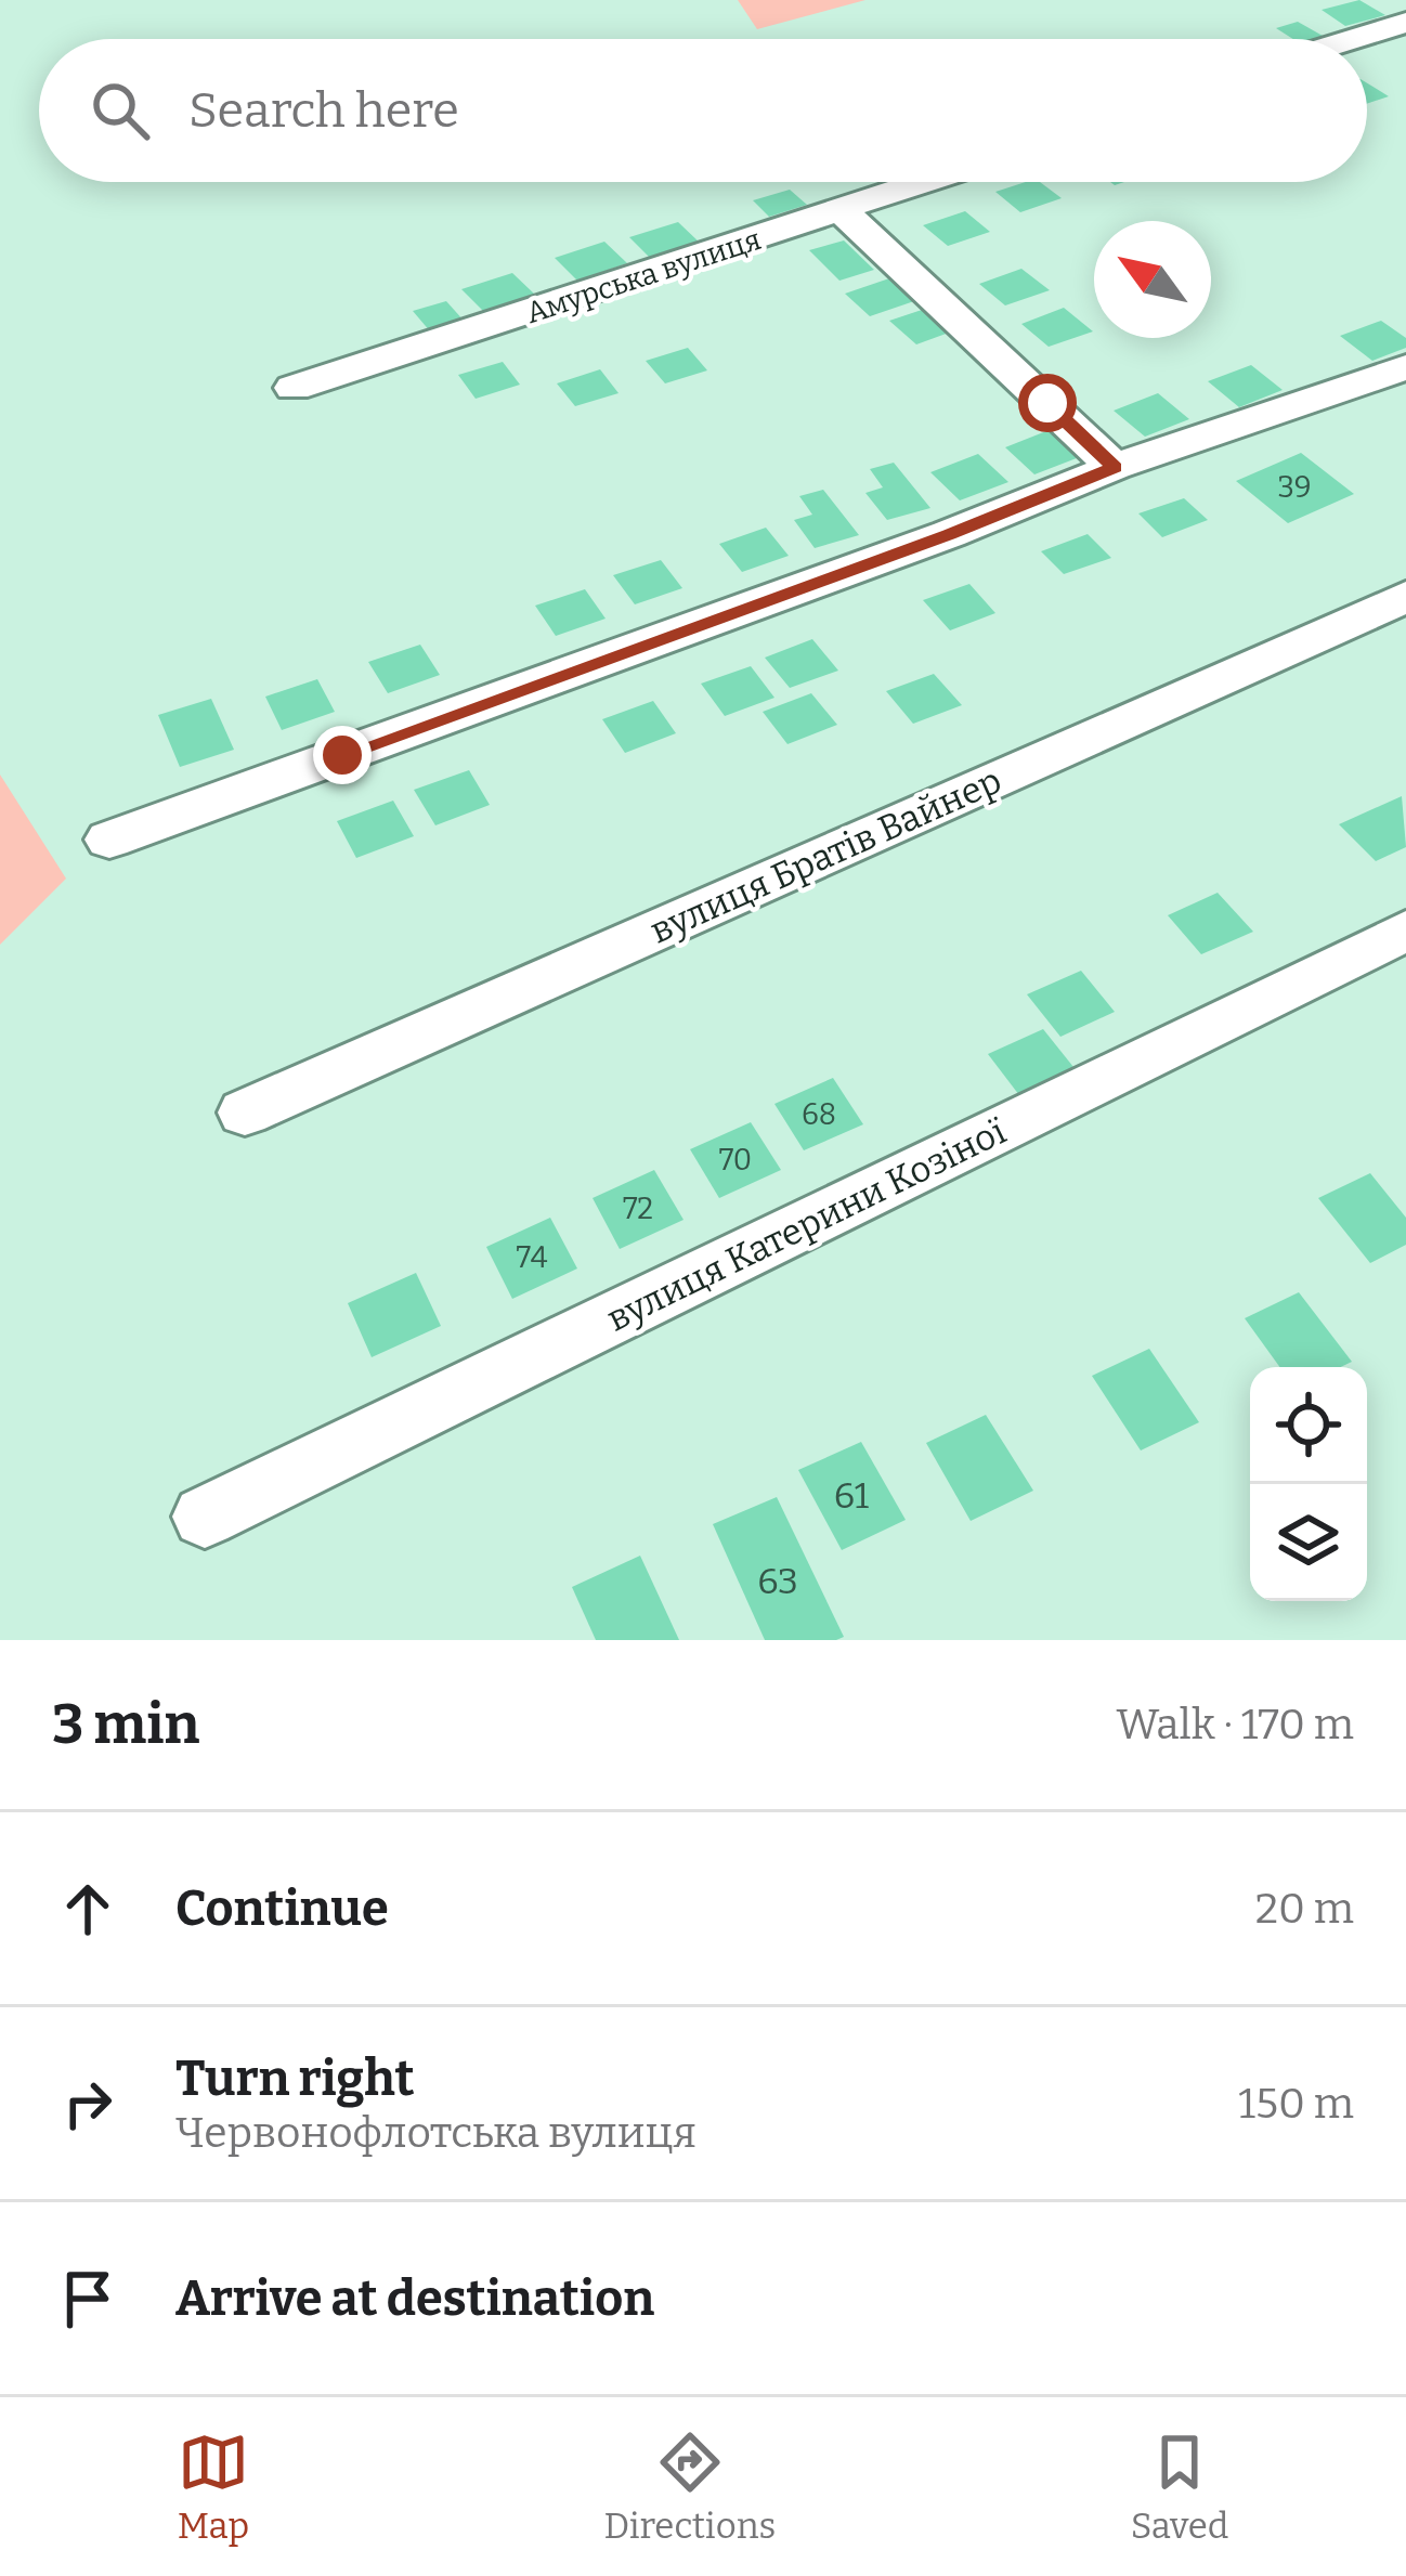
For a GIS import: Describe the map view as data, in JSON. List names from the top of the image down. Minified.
{"streets":{"street":["Амурська вулиця","вулиця Братів Вайнер","вулиця Катерини Козіної"]},"house_numbers":["39","68","70","72","74","61","63"],"north":"top left","page":{"search":"Search here","heading":["3 min","Walk · 170 m"],"list":[["Continue","20 m"],["Turn right","Червонофлотська вулиця","150 m"],"Arrive at destination"],"nav":["Map","Directions","Saved"]}}
